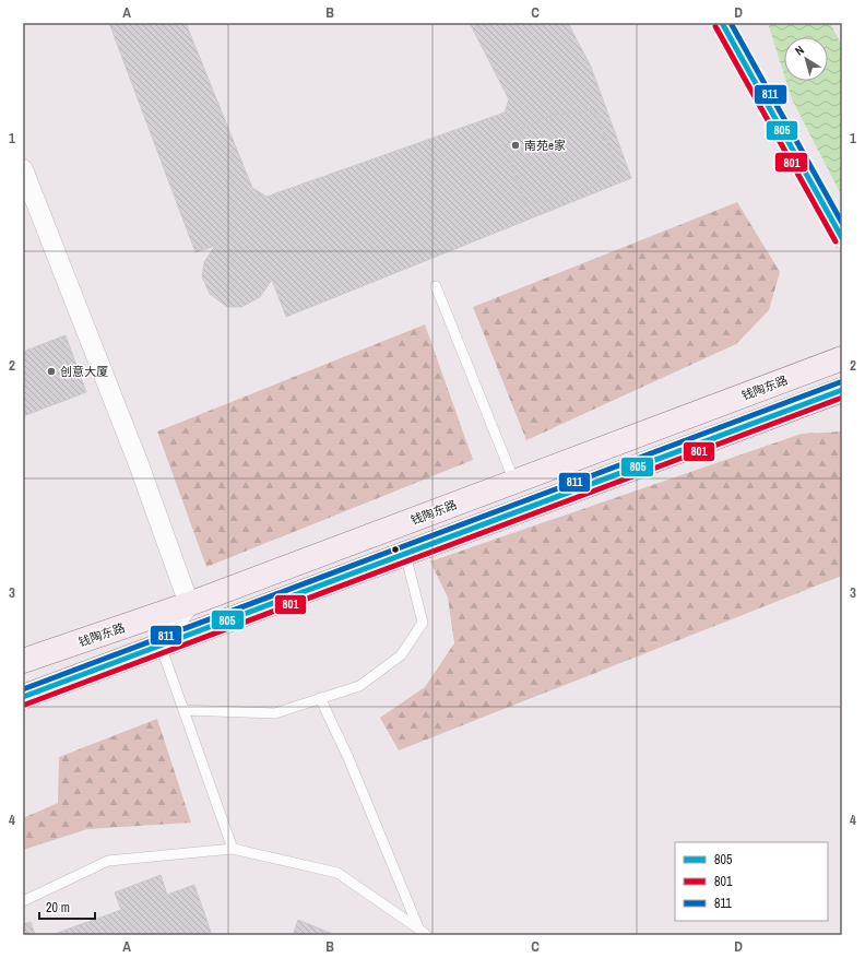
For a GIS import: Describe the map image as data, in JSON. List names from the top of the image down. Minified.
{"streets":{"street":["钱陶东路"]},"places":["南苑e家","创意大厦"],"lines":["transit line 805","transit line 811","transit line 801"],"legend":["805","801","811"],"scale_bar":"20 m","north":"top left","grid":{"columns":["A","B","C","D"],"rows":["1","2","3","4"]}}
